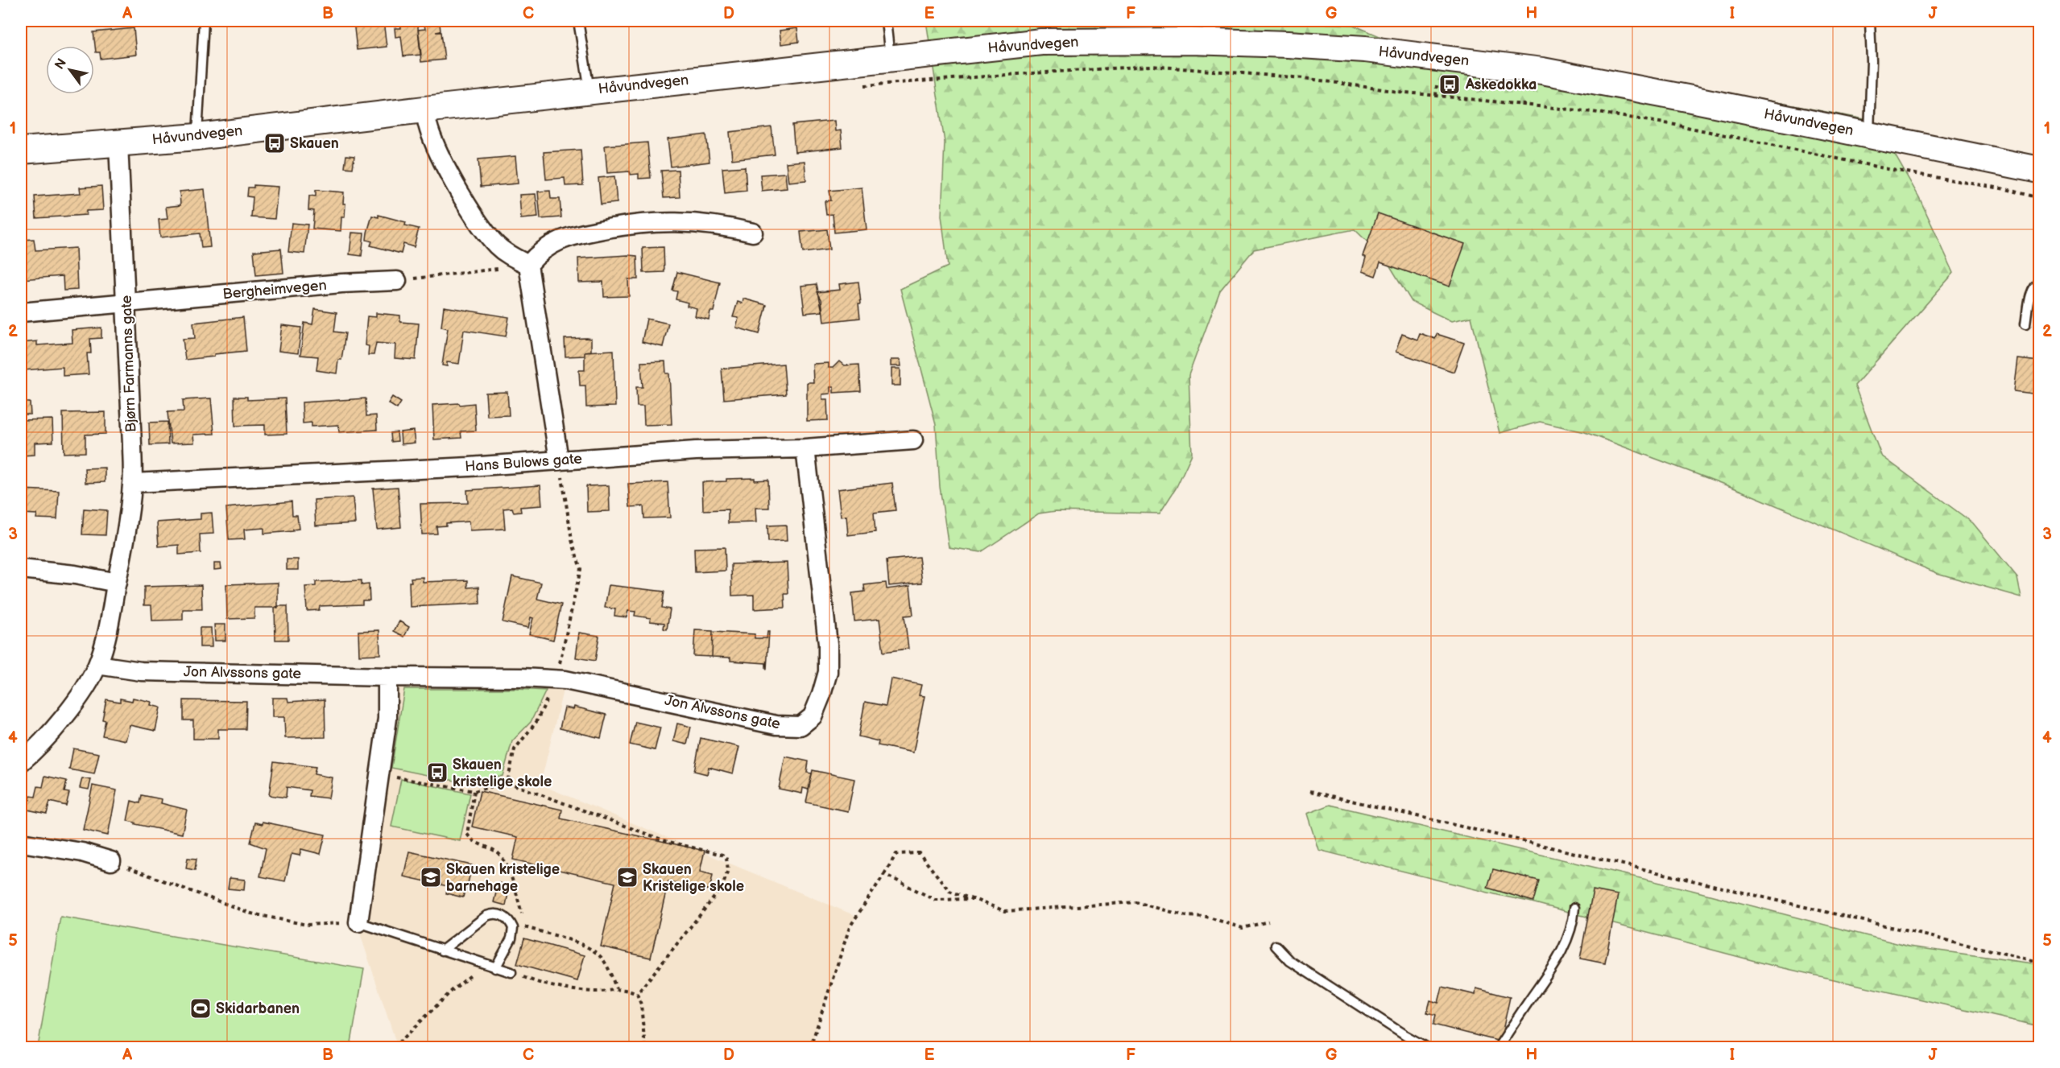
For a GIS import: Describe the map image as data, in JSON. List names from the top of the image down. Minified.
{"streets":{"main road":["Håvundvegen"],"street":["Bergheimvegen","Bjørn Farmanns gate","Hans Bulows gate","Jon Alvssons gate"]},"crossings":[["Håvundvegen","Bjørn Farmanns gate"],["Bergheimvegen","Bjørn Farmanns gate"],["Bjørn Farmanns gate","Hans Bulows gate"],["Bjørn Farmanns gate","Jon Alvssons gate"],["Hans Bulows gate","Jon Alvssons gate"]],"places":{"bus stop":["Askedokka","Skauen","Skauen kristelige skole"],"school or university":["Skauen kristelige barnehage","Skauen Kristelige skole"],"sports":["Skidarbanen"]},"north":"top left","grid":{"columns":["A","B","C","D","E","F","G","H","I","J"],"rows":["1","2","3","4","5"]}}
